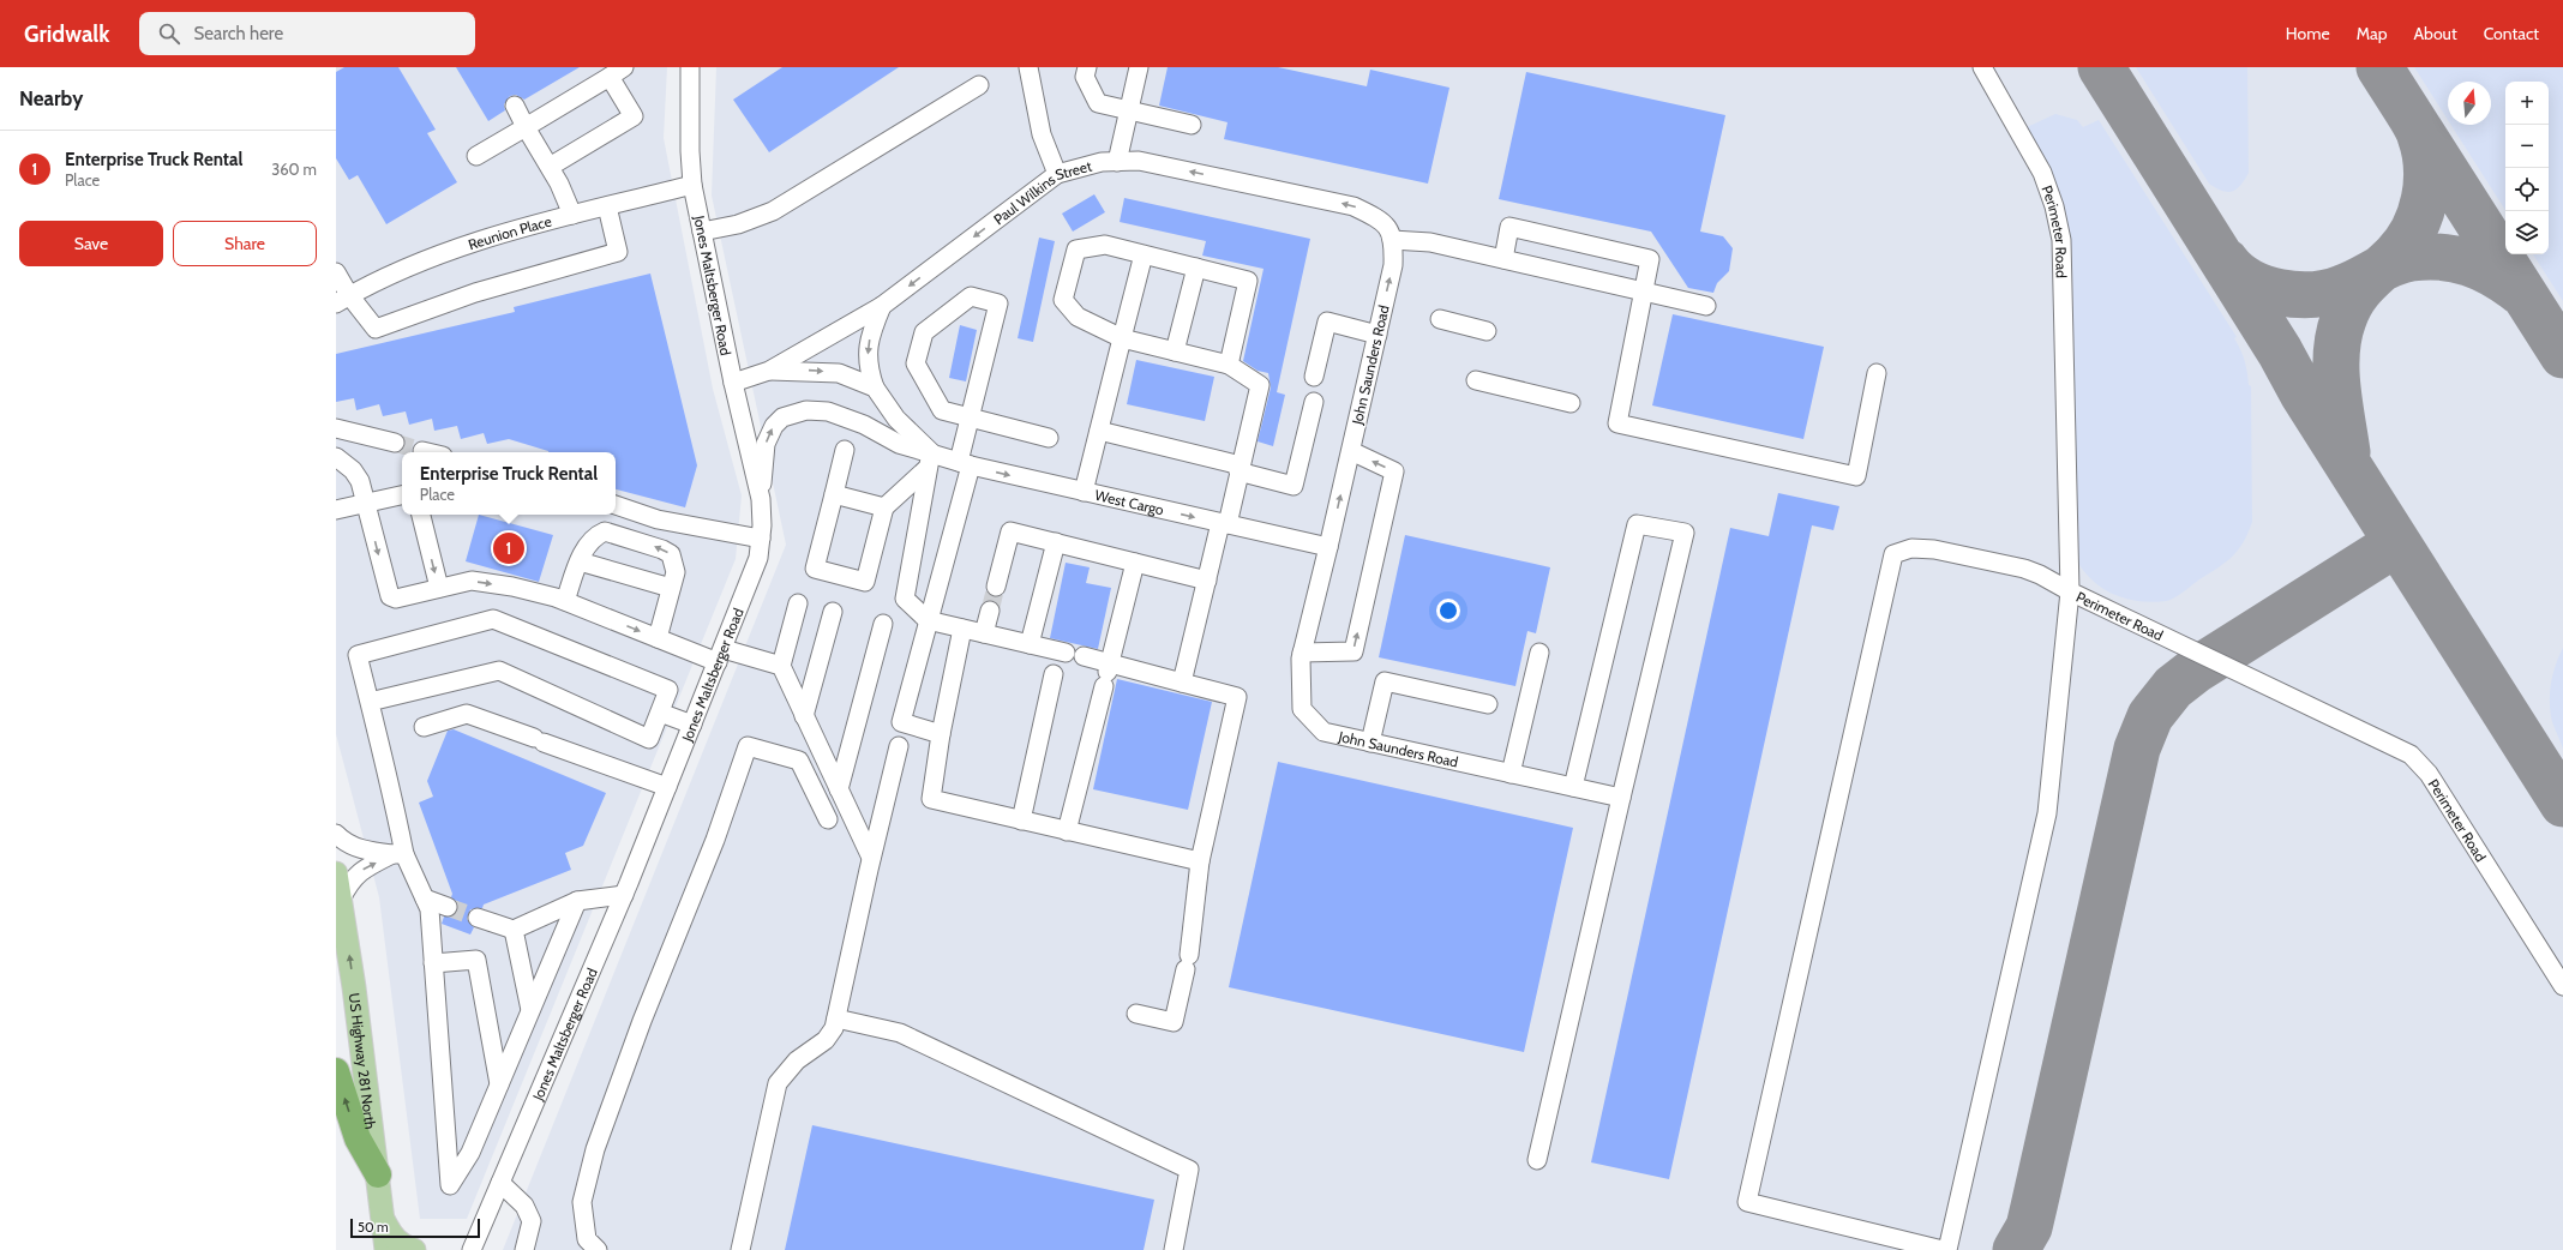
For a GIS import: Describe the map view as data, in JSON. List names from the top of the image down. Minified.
{"streets":{"main road":["US Highway 281 North"],"street":["Paul Wilkins Street","Reunion Place","Perimeter Road","Jones Maltsberger Road","John Saunders Road","West Cargo"]},"crossings":[["Paul Wilkins Street","Jones Maltsberger Road"],["Paul Wilkins Street","John Saunders Road"],["Paul Wilkins Street","West Cargo"],["Reunion Place","Jones Maltsberger Road"],["Jones Maltsberger Road","West Cargo"],["John Saunders Road","West Cargo"]],"one_way":["US Highway 281 North"],"scale_bar":"50 m","north":"top","page":{"header":"Gridwalk","search":"Search here","nav":["Home","Map","About","Contact"],"heading":"Nearby","map_buttons":["+","−"],"list":[{"mark":"1","name":"Enterprise Truck Rental","note":"Place","value":"360 m"}],"buttons":["Save","Share"],"popup":["Enterprise Truck Rental","Place"],"pins":"1","scale":"50 m"}}
